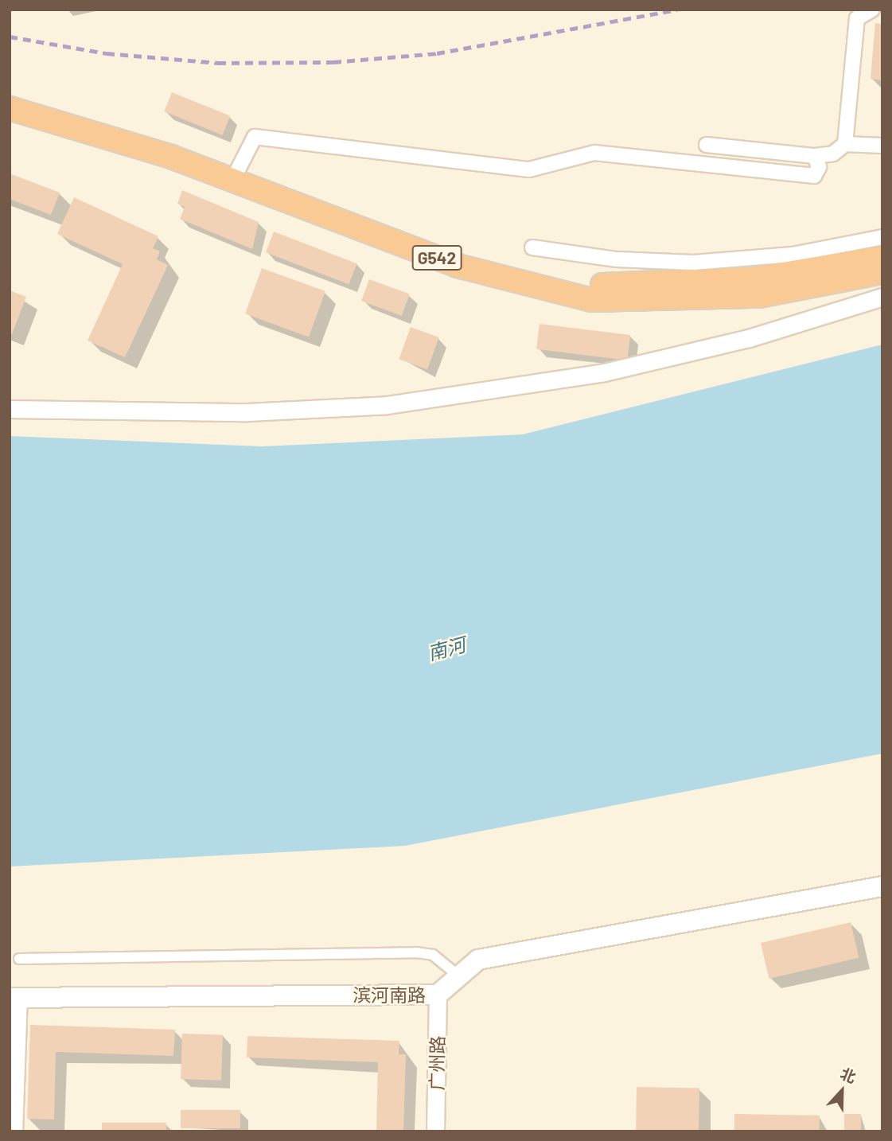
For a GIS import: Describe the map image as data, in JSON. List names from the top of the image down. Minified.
{"streets":{"highway":["G542"],"main road":["滨河南路"],"street":["广州路"]},"crossings":[["滨河南路","广州路"]],"water":["南河"],"north":"top"}
